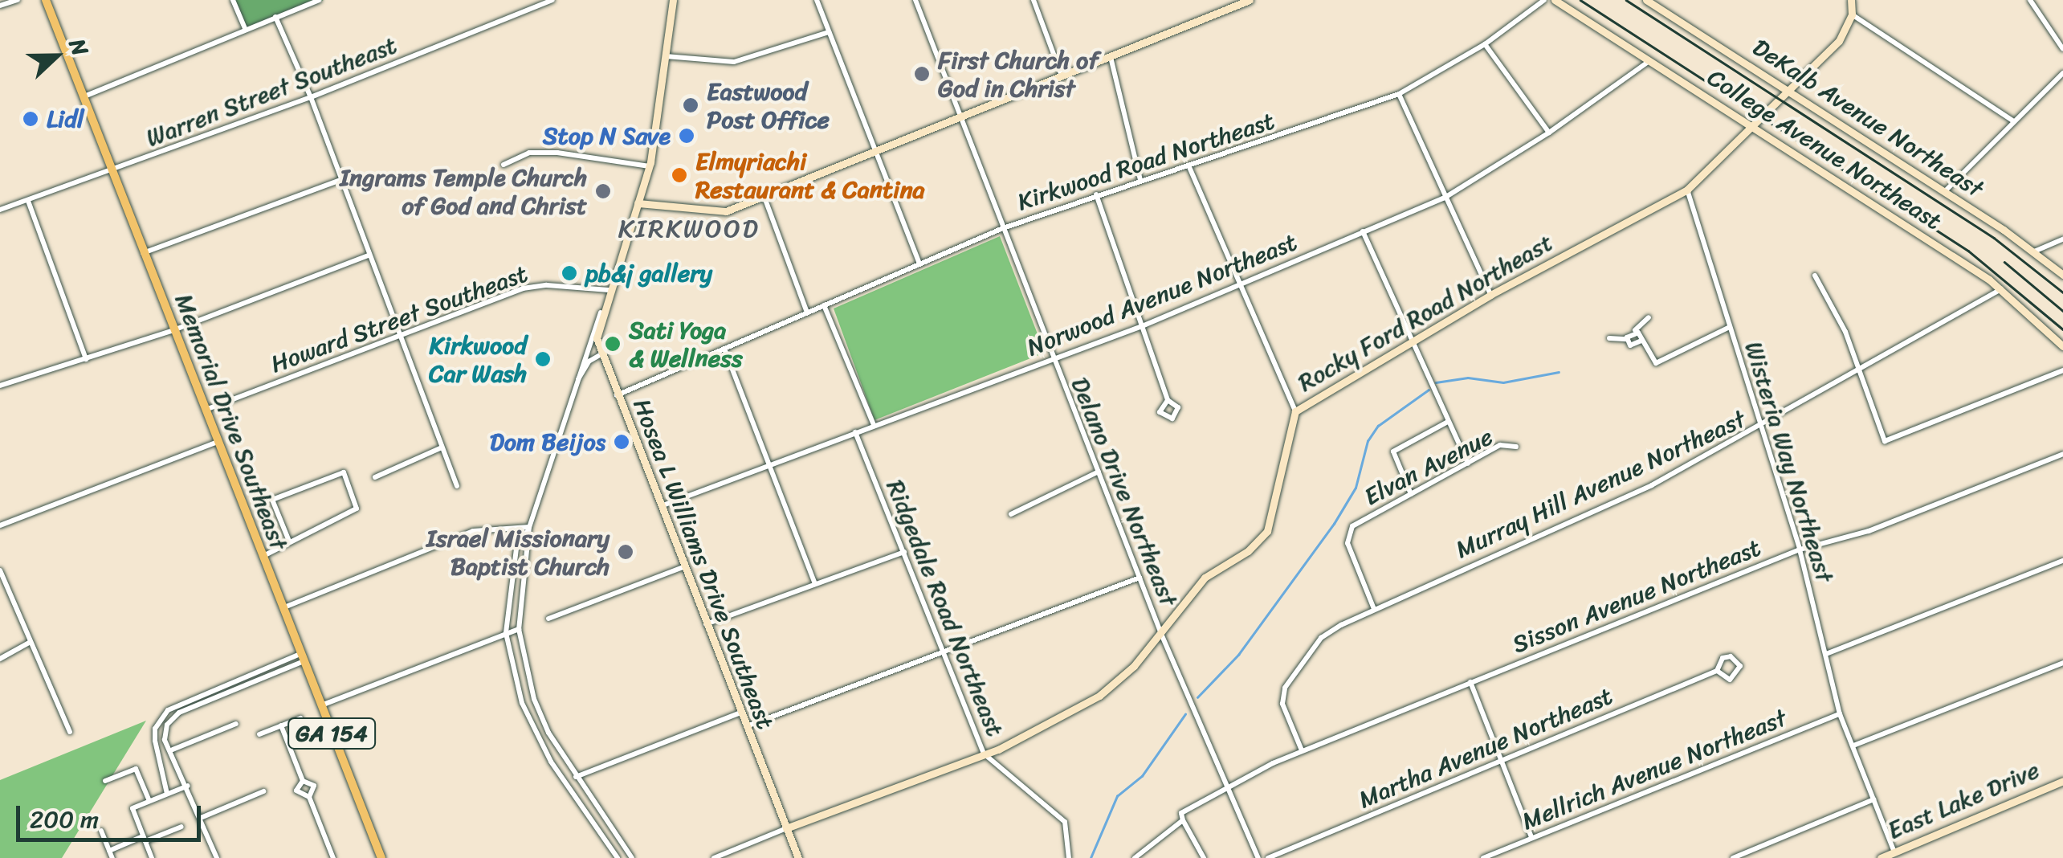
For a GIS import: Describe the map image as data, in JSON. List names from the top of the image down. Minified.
{"streets":{"main road":["Memorial Drive Southeast","GA 154"],"street":["Warren Street Southeast","DeKalb Avenue Northeast","College Avenue Northeast","Kirkwood Road Northeast","Norwood Avenue Northeast","Rocky Ford Road Northeast","Howard Street Southeast","Wisteria Way Northeast","Elvan Avenue","Murray Hill Avenue Northeast","Delano Drive Northeast","Hosea L Williams Drive Southeast","Sisson Avenue Northeast","Ridgedale Road Northeast","Martha Avenue Northeast","Mellrich Avenue Northeast","East Lake Drive"]},"crossings":[["Warren Street Southeast","Memorial Drive Southeast"],["DeKalb Avenue Northeast","Rocky Ford Road Northeast"],["College Avenue Northeast","Norwood Avenue Northeast"],["College Avenue Northeast","Rocky Ford Road Northeast"],["College Avenue Northeast","Murray Hill Avenue Northeast"],["Kirkwood Road Northeast","Delano Drive Northeast"],["Kirkwood Road Northeast","Hosea L Williams Drive Southeast"],["Norwood Avenue Northeast","Delano Drive Northeast"],["Norwood Avenue Northeast","Hosea L Williams Drive Southeast"],["Norwood Avenue Northeast","Ridgedale Road Northeast"],["Rocky Ford Road Northeast","Wisteria Way Northeast"],["Rocky Ford Road Northeast","Delano Drive Northeast"],["Rocky Ford Road Northeast","Hosea L Williams Drive Southeast"],["Rocky Ford Road Northeast","Ridgedale Road Northeast"],["Howard Street Southeast","Memorial Drive Southeast"],["Howard Street Southeast","Hosea L Williams Drive Southeast"],["Wisteria Way Northeast","Murray Hill Avenue Northeast"],["Wisteria Way Northeast","Sisson Avenue Northeast"],["Wisteria Way Northeast","Mellrich Avenue Northeast"],["Wisteria Way Northeast","East Lake Drive"],["Elvan Avenue","Murray Hill Avenue Northeast"],["Murray Hill Avenue Northeast","Sisson Avenue Northeast"],["Delano Drive Northeast","Sisson Avenue Northeast"]],"districts":["KIRKWOOD"],"places":["First Church of God in Christ","Eastwood Post Office","Lidl","Stop N Save","Elmyriachi Restaurant & Cantina","Ingrams Temple Church of God and Christ","pb&j gallery","Sati Yoga & Wellness","Kirkwood Car Wash","Dom Beijos","Israel Missionary Baptist Church"],"scale_bar":"200 m","north":"right"}
